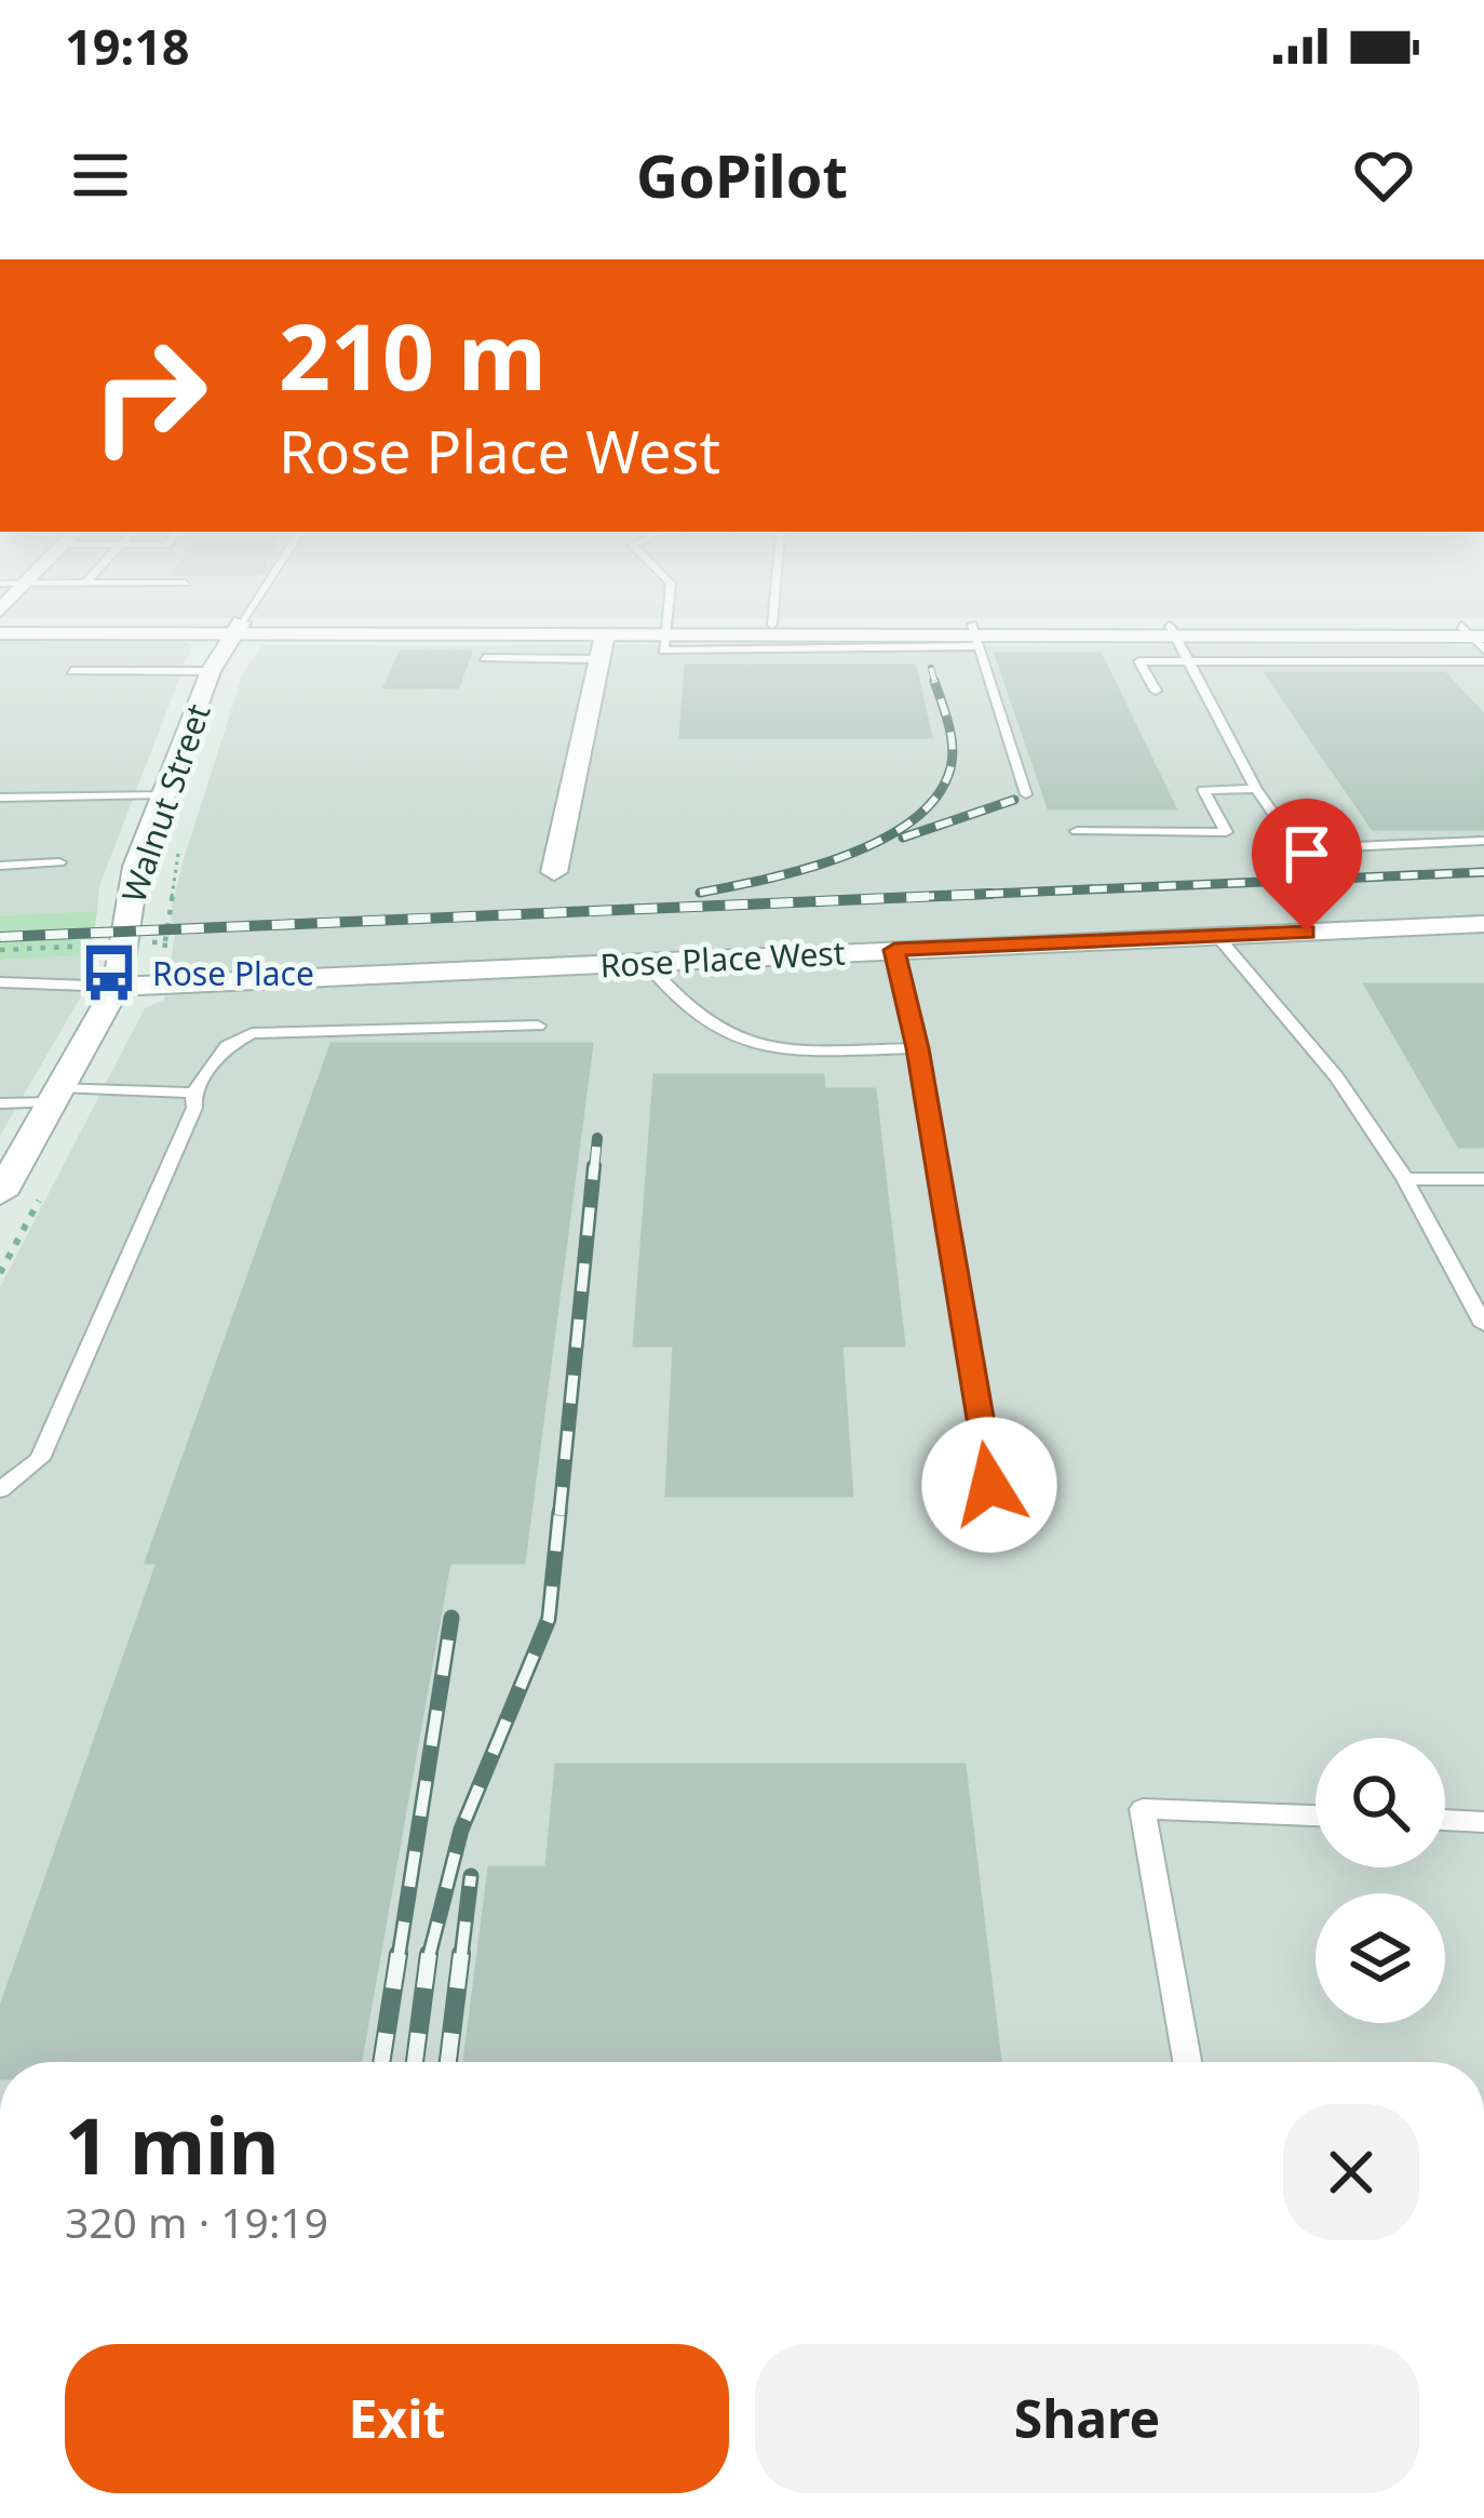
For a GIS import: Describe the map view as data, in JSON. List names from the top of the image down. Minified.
{"streets":{"street":["Walnut Street","Rose Place West"]},"crossings":[["Walnut Street","Rose Place West"]],"places":{"bus stop":["Rose Place"]},"page":{"status":"19:18","header":"GoPilot","turn":["210 m","Rose Place West"],"heading":["1 min","320 m · 19:19"],"buttons":["Exit","Share"]}}
